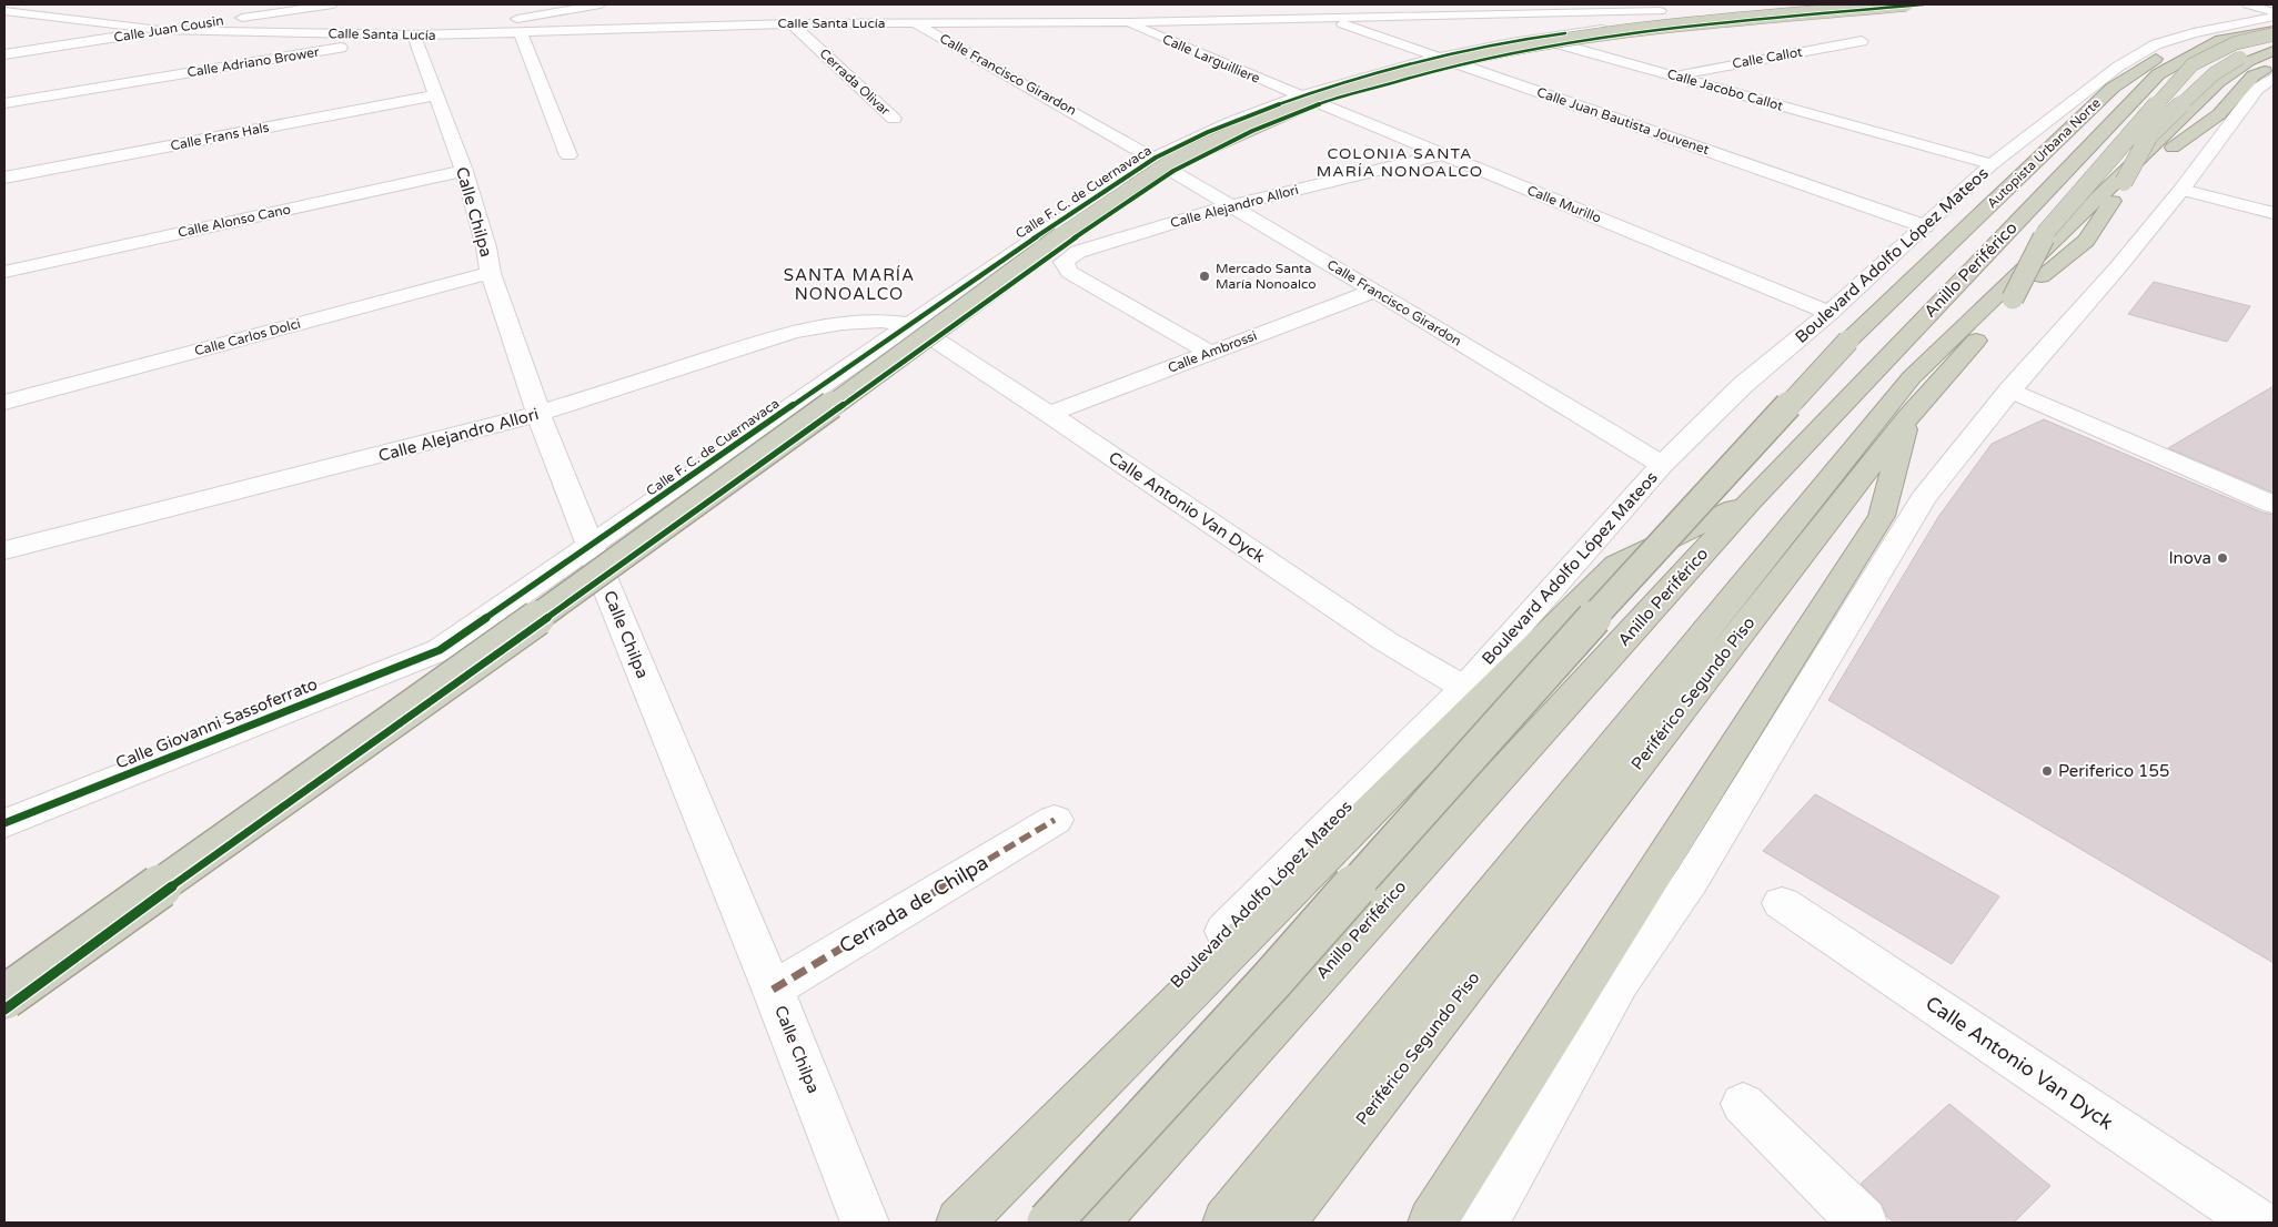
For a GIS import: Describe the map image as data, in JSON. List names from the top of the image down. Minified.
{"streets":{"highway":["Autopista Urbana Norte","Anillo Periférico","Periférico Segundo Piso"],"street":["Calle Santa Lucía","Calle Juan Cousin","Calle Callot","Calle Larguilliere","Calle Adriano Brower","Calle Francisco Girardon","Cerrada Olivar","Calle Jacobo Callot","Calle Juan Bautista Jouvenet","Calle Frans Hals","Calle F. C. de Cuernavaca","Calle Murillo","Calle Alejandro Allori","Calle Chilpa","Calle Alonso Cano","Boulevard Adolfo López Mateos","Calle Carlos Dolci","Calle Ambrossi","Calle Antonio Van Dyck","Calle Giovanni Sassoferrato","Cerrada de Chilpa"]},"crossings":[["Calle Santa Lucía","Calle Juan Cousin"],["Calle Santa Lucía","Calle Larguilliere"],["Calle Santa Lucía","Calle Adriano Brower"],["Calle Santa Lucía","Calle Francisco Girardon"],["Calle Santa Lucía","Cerrada Olivar"],["Calle Santa Lucía","Calle Jacobo Callot"],["Calle Santa Lucía","Calle Juan Bautista Jouvenet"],["Calle Santa Lucía","Calle Chilpa"],["Calle Callot","Calle Jacobo Callot"],["Calle Larguilliere","Calle F. C. de Cuernavaca"],["Calle Larguilliere","Calle Murillo"],["Calle Adriano Brower","Calle Chilpa"],["Calle Francisco Girardon","Calle F. C. de Cuernavaca"],["Calle Francisco Girardon","Calle Alejandro Allori"],["Calle Francisco Girardon","Boulevard Adolfo López Mateos"],["Calle Francisco Girardon","Calle Ambrossi"],["Calle Jacobo Callot","Calle F. C. de Cuernavaca"],["Calle Jacobo Callot","Boulevard Adolfo López Mateos"],["Calle Juan Bautista Jouvenet","Calle F. C. de Cuernavaca"],["Calle Juan Bautista Jouvenet","Boulevard Adolfo López Mateos"],["Calle Frans Hals","Calle Chilpa"],["Autopista Urbana Norte","Calle Murillo"],["Autopista Urbana Norte","Boulevard Adolfo López Mateos"],["Autopista Urbana Norte","Anillo Periférico"],["Calle F. C. de Cuernavaca","Calle Murillo"],["Calle F. C. de Cuernavaca","Calle Alejandro Allori"],["Calle F. C. de Cuernavaca","Calle Chilpa"],["Calle F. C. de Cuernavaca","Calle Antonio Van Dyck"],["Calle F. C. de Cuernavaca","Calle Giovanni Sassoferrato"],["Calle Murillo","Calle Alejandro Allori"],["Calle Murillo","Boulevard Adolfo López Mateos"],["Calle Alejandro Allori","Calle Chilpa"],["Calle Alejandro Allori","Calle Ambrossi"],["Calle Alejandro Allori","Calle Antonio Van Dyck"],["Calle Chilpa","Calle Alonso Cano"],["Calle Chilpa","Calle Carlos Dolci"],["Calle Chilpa","Cerrada de Chilpa"],["Boulevard Adolfo López Mateos","Anillo Periférico"],["Boulevard Adolfo López Mateos","Calle Antonio Van Dyck"],["Calle Ambrossi","Calle Antonio Van Dyck"]],"districts":["COLONIA SANTA MARÍA NONOALCO","SANTA MARÍA NONOALCO"],"places":["Mercado Santa María Nonoalco","Inova","Periferico 155"]}
